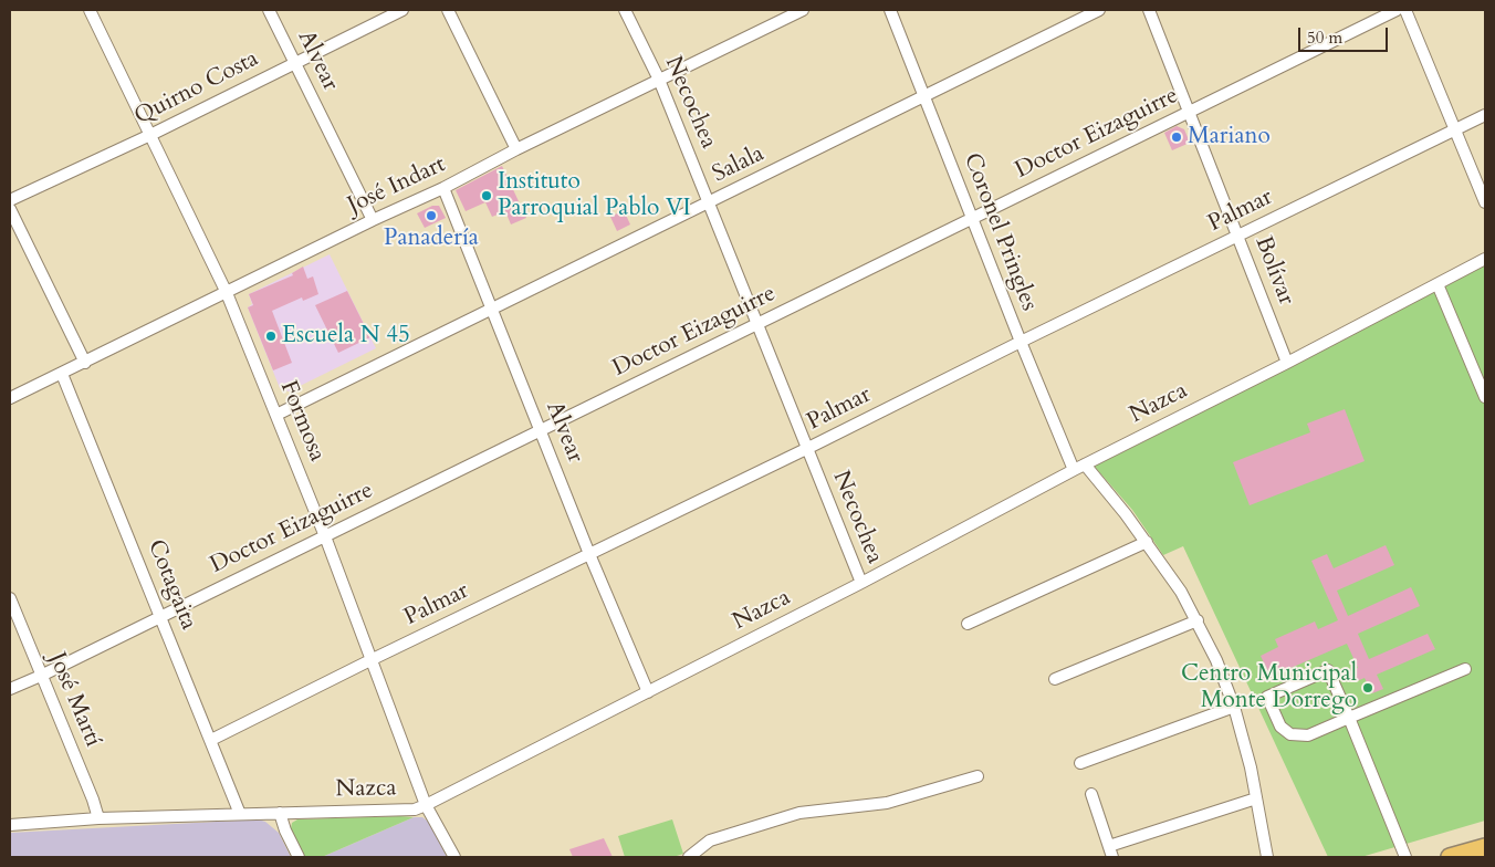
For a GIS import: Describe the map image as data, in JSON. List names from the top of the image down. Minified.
{"streets":{"street":["Alvear","Quirno Costa","Necochea","Doctor Eizaguirre","Salala","José Indart","Palmar","Coronel Pringles","Bolívar","Nazca","Formosa","Cotagaita","José Martí"]},"crossings":[["Alvear","Quirno Costa"],["Alvear","Doctor Eizaguirre"],["Alvear","Salala"],["Alvear","José Indart"],["Alvear","Palmar"],["Alvear","Nazca"],["Quirno Costa","Formosa"],["Necochea","Doctor Eizaguirre"],["Necochea","Salala"],["Necochea","José Indart"],["Necochea","Palmar"],["Necochea","Nazca"],["Doctor Eizaguirre","Coronel Pringles"],["Doctor Eizaguirre","Bolívar"],["Doctor Eizaguirre","Formosa"],["Doctor Eizaguirre","Cotagaita"],["Doctor Eizaguirre","José Martí"],["Salala","Coronel Pringles"],["Salala","Formosa"],["José Indart","Formosa"],["José Indart","Cotagaita"],["Palmar","Coronel Pringles"],["Palmar","Bolívar"],["Palmar","Formosa"],["Palmar","Cotagaita"],["Coronel Pringles","Nazca"],["Bolívar","Nazca"],["Nazca","Formosa"],["Nazca","Cotagaita"],["Nazca","José Martí"]],"places":["Mariano","Instituto Parroquial Pablo VI","Panadería","Escuela N 45","Centro Municipal Monte Dorrego"],"scale_bar":"50 m"}
